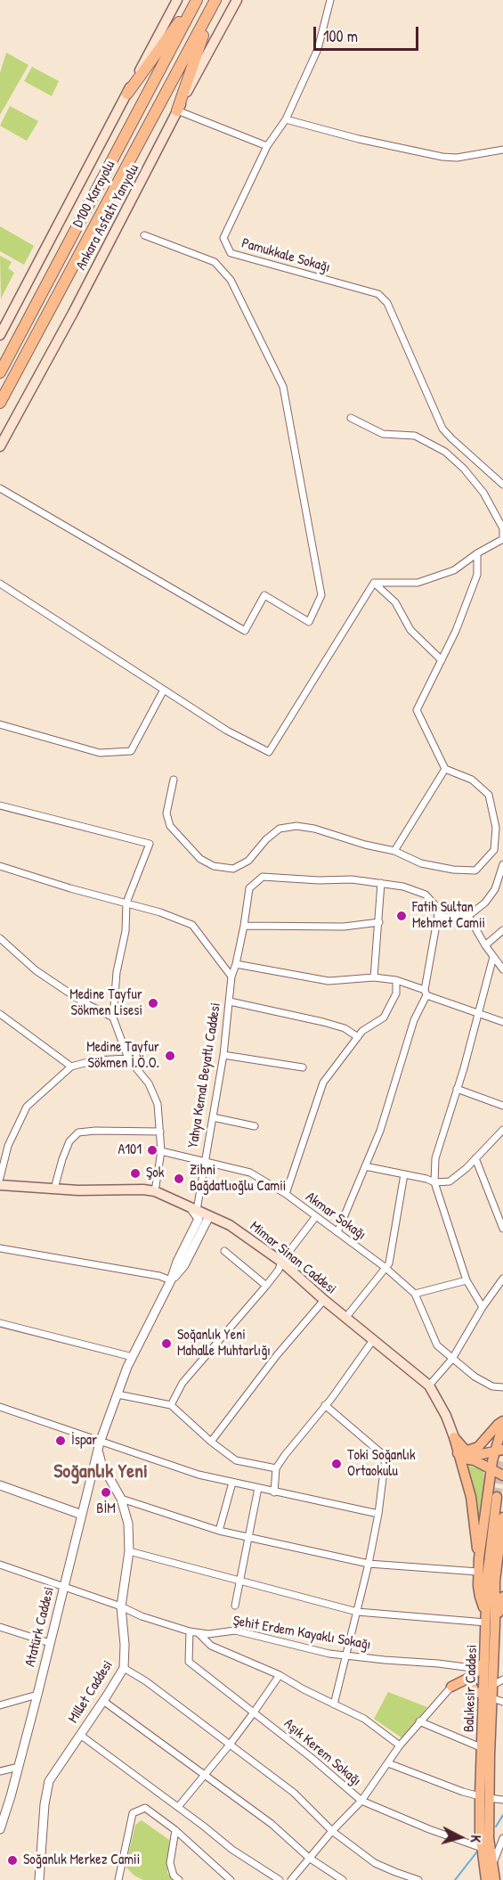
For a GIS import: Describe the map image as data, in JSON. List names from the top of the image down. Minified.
{"streets":{"highway":["D100 Karayolu"],"main road":["Ankara Asfaltı Yanyolu","Mimar Sinan Caddesi","Balıkesir Caddesi"],"street":["Pamukkale Sokağı","Yahya Kemal Beyatlı Caddesi","Akmar Sokağı","Atatürk Caddesi","Şehit Erdem Kayaklı Sokağı","Millet Caddesi","Aşık Kerem Sokağı"]},"crossings":[["Yahya Kemal Beyatlı Caddesi","Akmar Sokağı"],["Yahya Kemal Beyatlı Caddesi","Mimar Sinan Caddesi"],["Yahya Kemal Beyatlı Caddesi","Atatürk Caddesi"],["Yahya Kemal Beyatlı Caddesi","Millet Caddesi"],["Atatürk Caddesi","Şehit Erdem Kayaklı Sokağı"],["Şehit Erdem Kayaklı Sokağı","Balıkesir Caddesi"],["Şehit Erdem Kayaklı Sokağı","Millet Caddesi"],["Şehit Erdem Kayaklı Sokağı","Aşık Kerem Sokağı"],["Balıkesir Caddesi","Aşık Kerem Sokağı"]],"districts":["Soğanlık Yeni"],"places":["Fatih Sultan Mehmet Camii","Medine Tayfur Sökmen Lisesi","Medine Tayfur Sökmen İ.Ö.O.","A101","Şok","Zihni Bağdatlıoğlu Camii","Soğanlık Yeni Mahalle Muhtarlığı","İspar","Toki Soğanlık Ortaokulu","BİM","Soğanlık Merkez Camii"],"scale_bar":"100 m","north":"right"}
